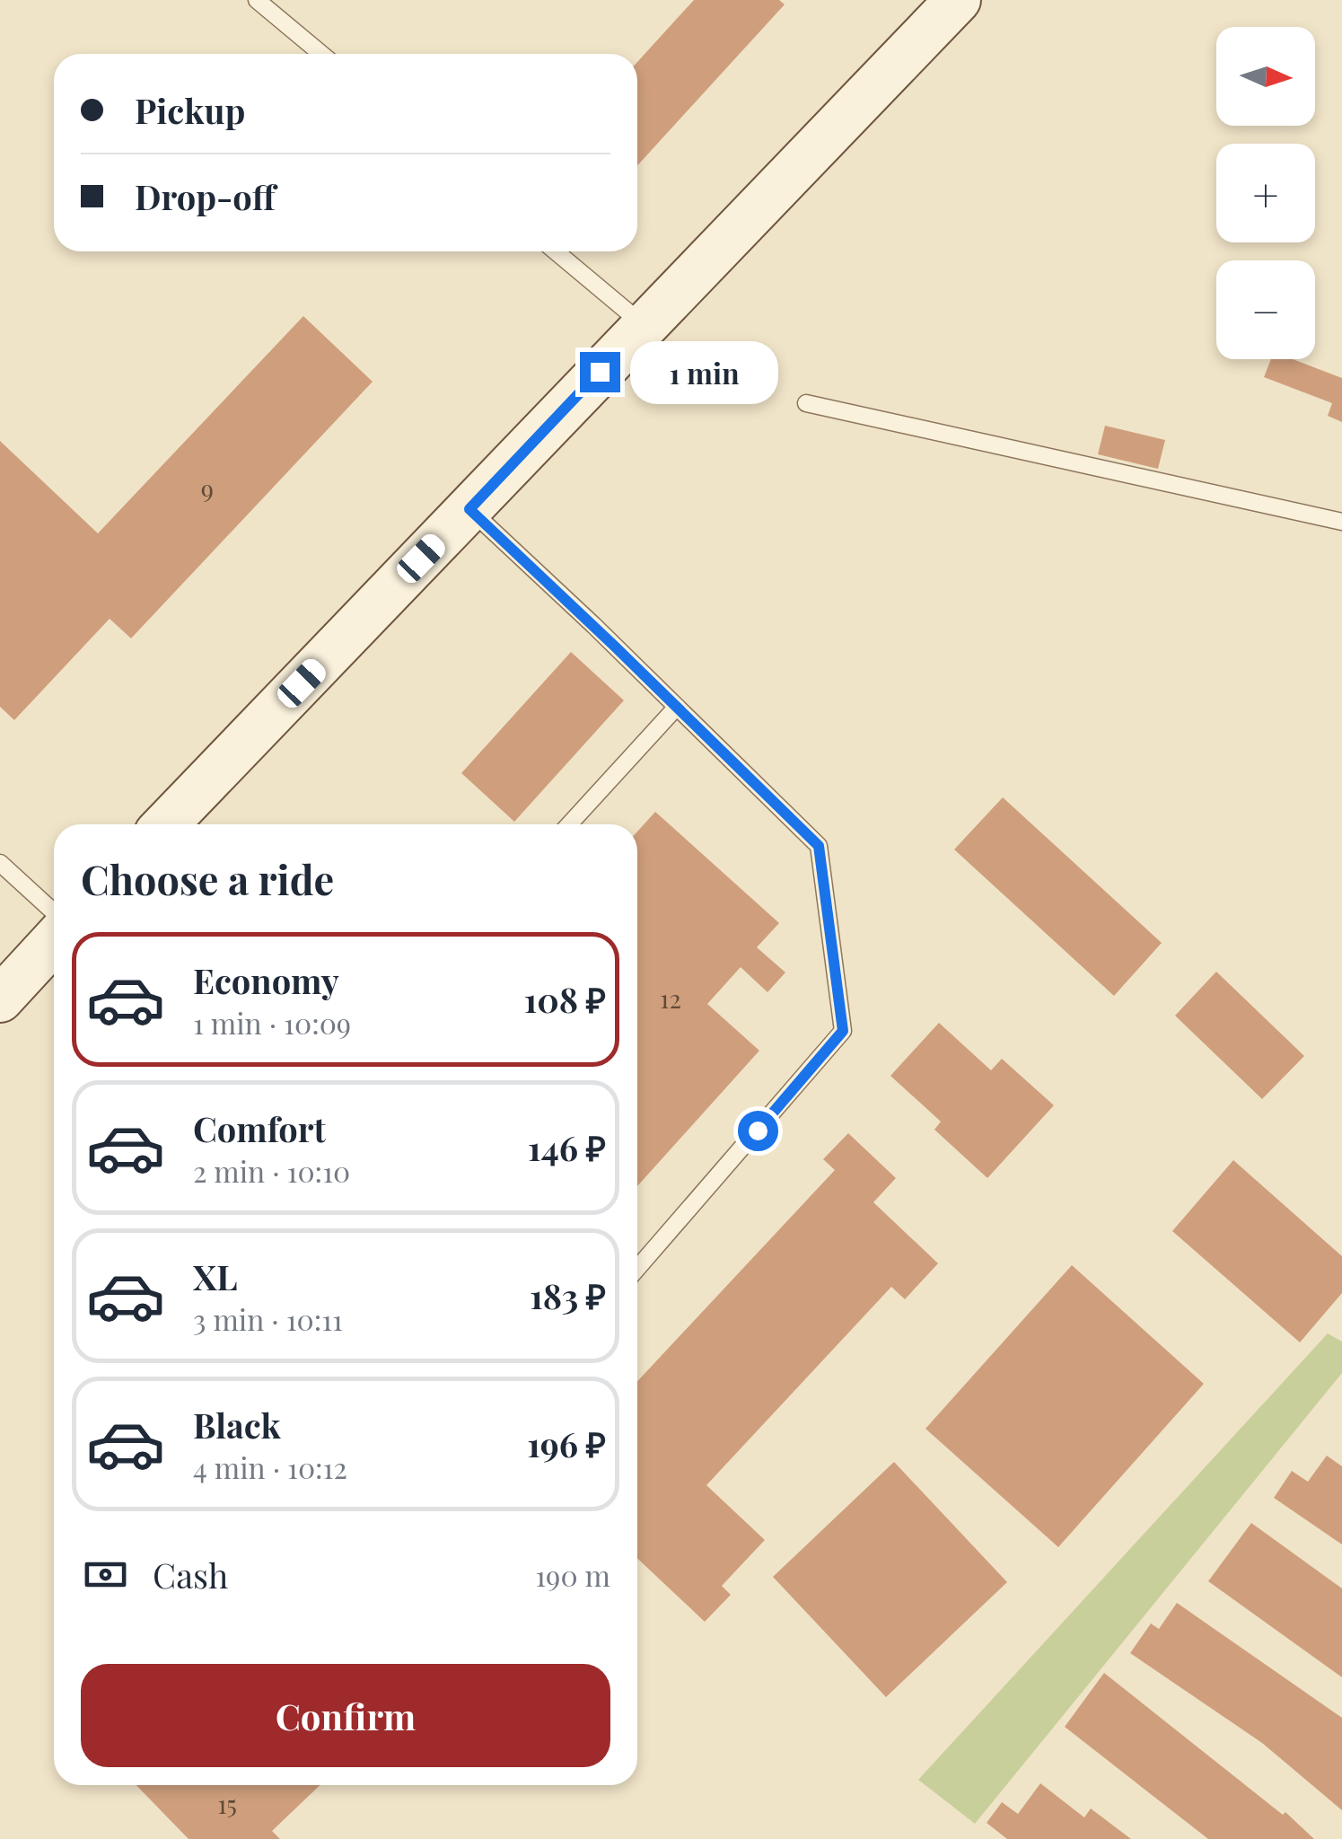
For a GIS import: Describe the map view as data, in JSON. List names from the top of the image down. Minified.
{"house_numbers":["9","12","15"],"north":"right","page":{"map_buttons":["+","−"],"banner":["Pickup","Drop-off"],"bubble":"1 min","heading":"Choose a ride","list":[{"name":"Economy","note":"1 min · 10:09","value":"108 ₽"},{"name":"Comfort","note":"2 min · 10:10","value":"146 ₽"},{"name":"XL","note":"3 min · 10:11","value":"183 ₽"},{"name":"Black","note":"4 min · 10:12","value":"196 ₽"}],"pay":["Cash","190 m"],"buttons":"Confirm"}}
